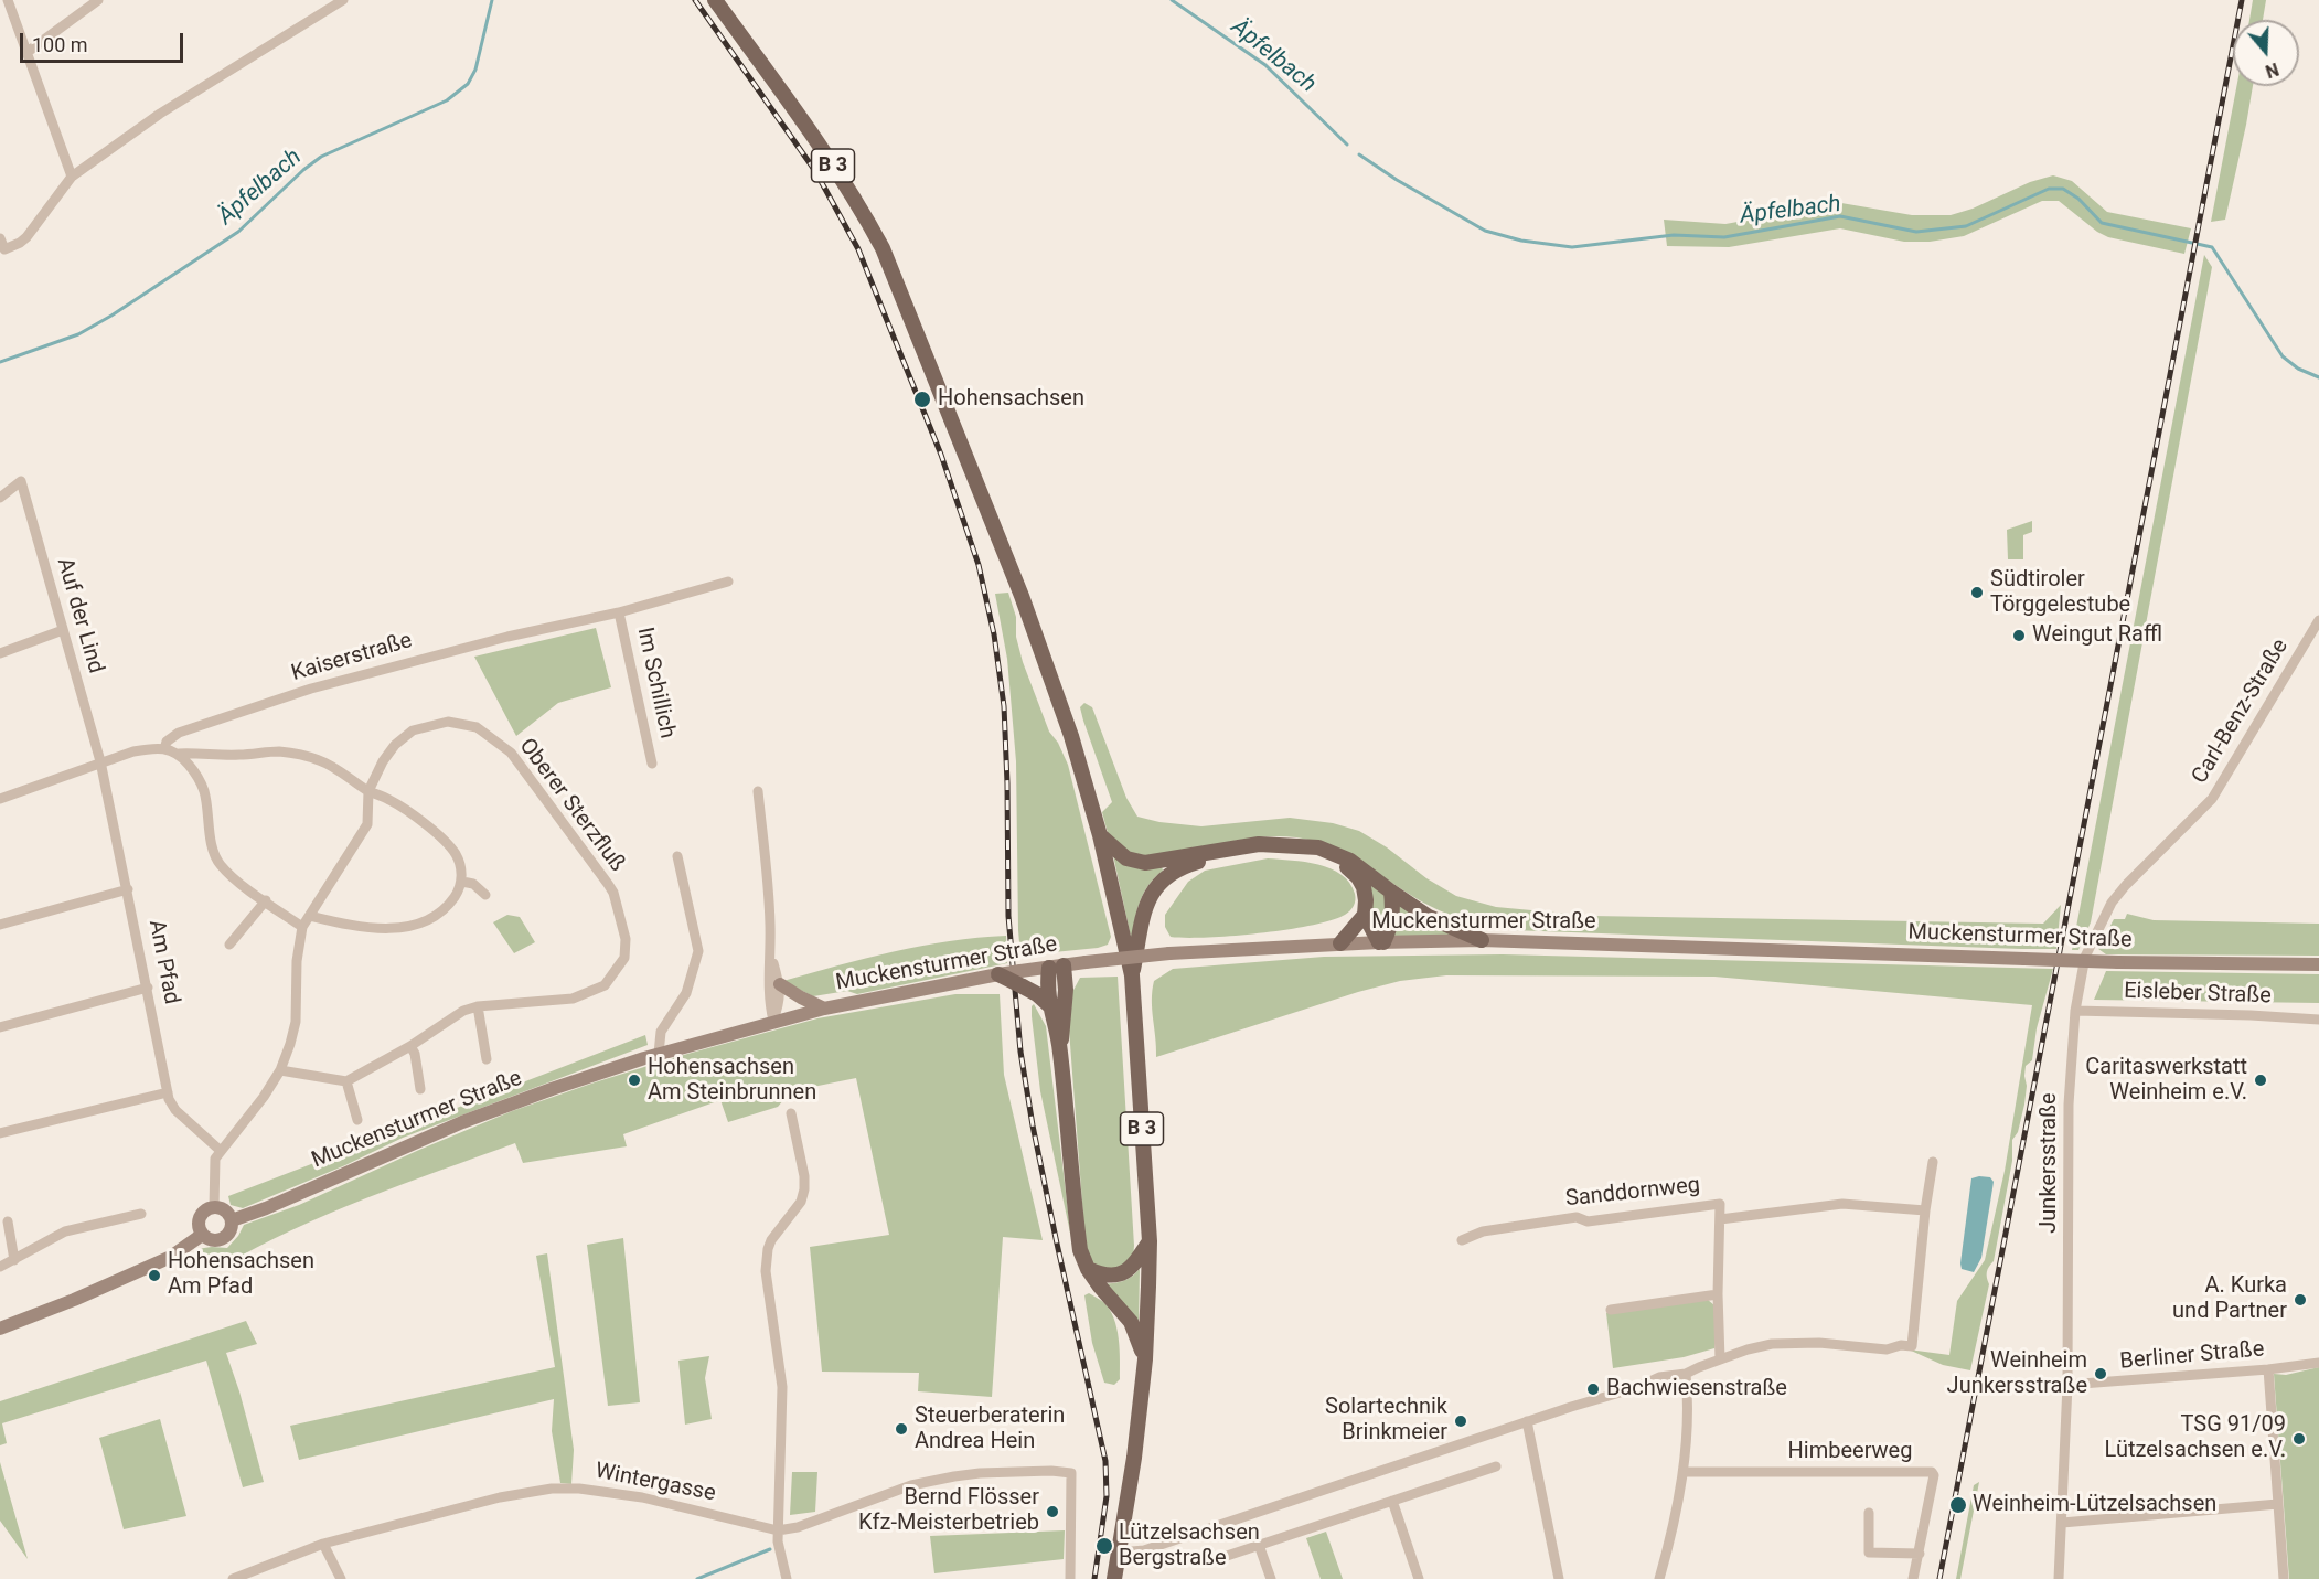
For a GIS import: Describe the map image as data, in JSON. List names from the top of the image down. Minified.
{"streets":{"main road":["B 3","Muckensturmer Straße"],"street":["Auf der Lind","Kaiserstraße","Im Schillich","Carl-Benz-Straße","Oberer Sterzfluß","Am Pfad","Eisleber Straße","Junkersstraße","Sanddornweg","Berliner Straße","Himbeerweg","Wintergasse"]},"crossings":[["Auf der Lind","Am Pfad"],["Kaiserstraße","Im Schillich"],["Carl-Benz-Straße","Junkersstraße"],["Oberer Sterzfluß","Muckensturmer Straße"],["Oberer Sterzfluß","Am Pfad"],["Eisleber Straße","Junkersstraße"],["Junkersstraße","Berliner Straße"]],"water":["Äpfelbach"],"places":["Hohensachsen","Südtiroler Törggelestube","Weingut Raffl","Hohensachsen Am Steinbrunnen","Caritaswerkstatt Weinheim e.V.","Hohensachsen Am Pfad","A. Kurka und Partner","Weinheim Junkersstraße","Bachwiesenstraße","Solartechnik Brinkmeier","Steuerberaterin Andrea Hein","TSG 91/09 Lützelsachsen e.V.","Weinheim-Lützelsachsen","Bernd Flösser Kfz-Meisterbetrieb","Lützelsachsen Bergstraße"],"scale_bar":"100 m","north":"bottom"}
